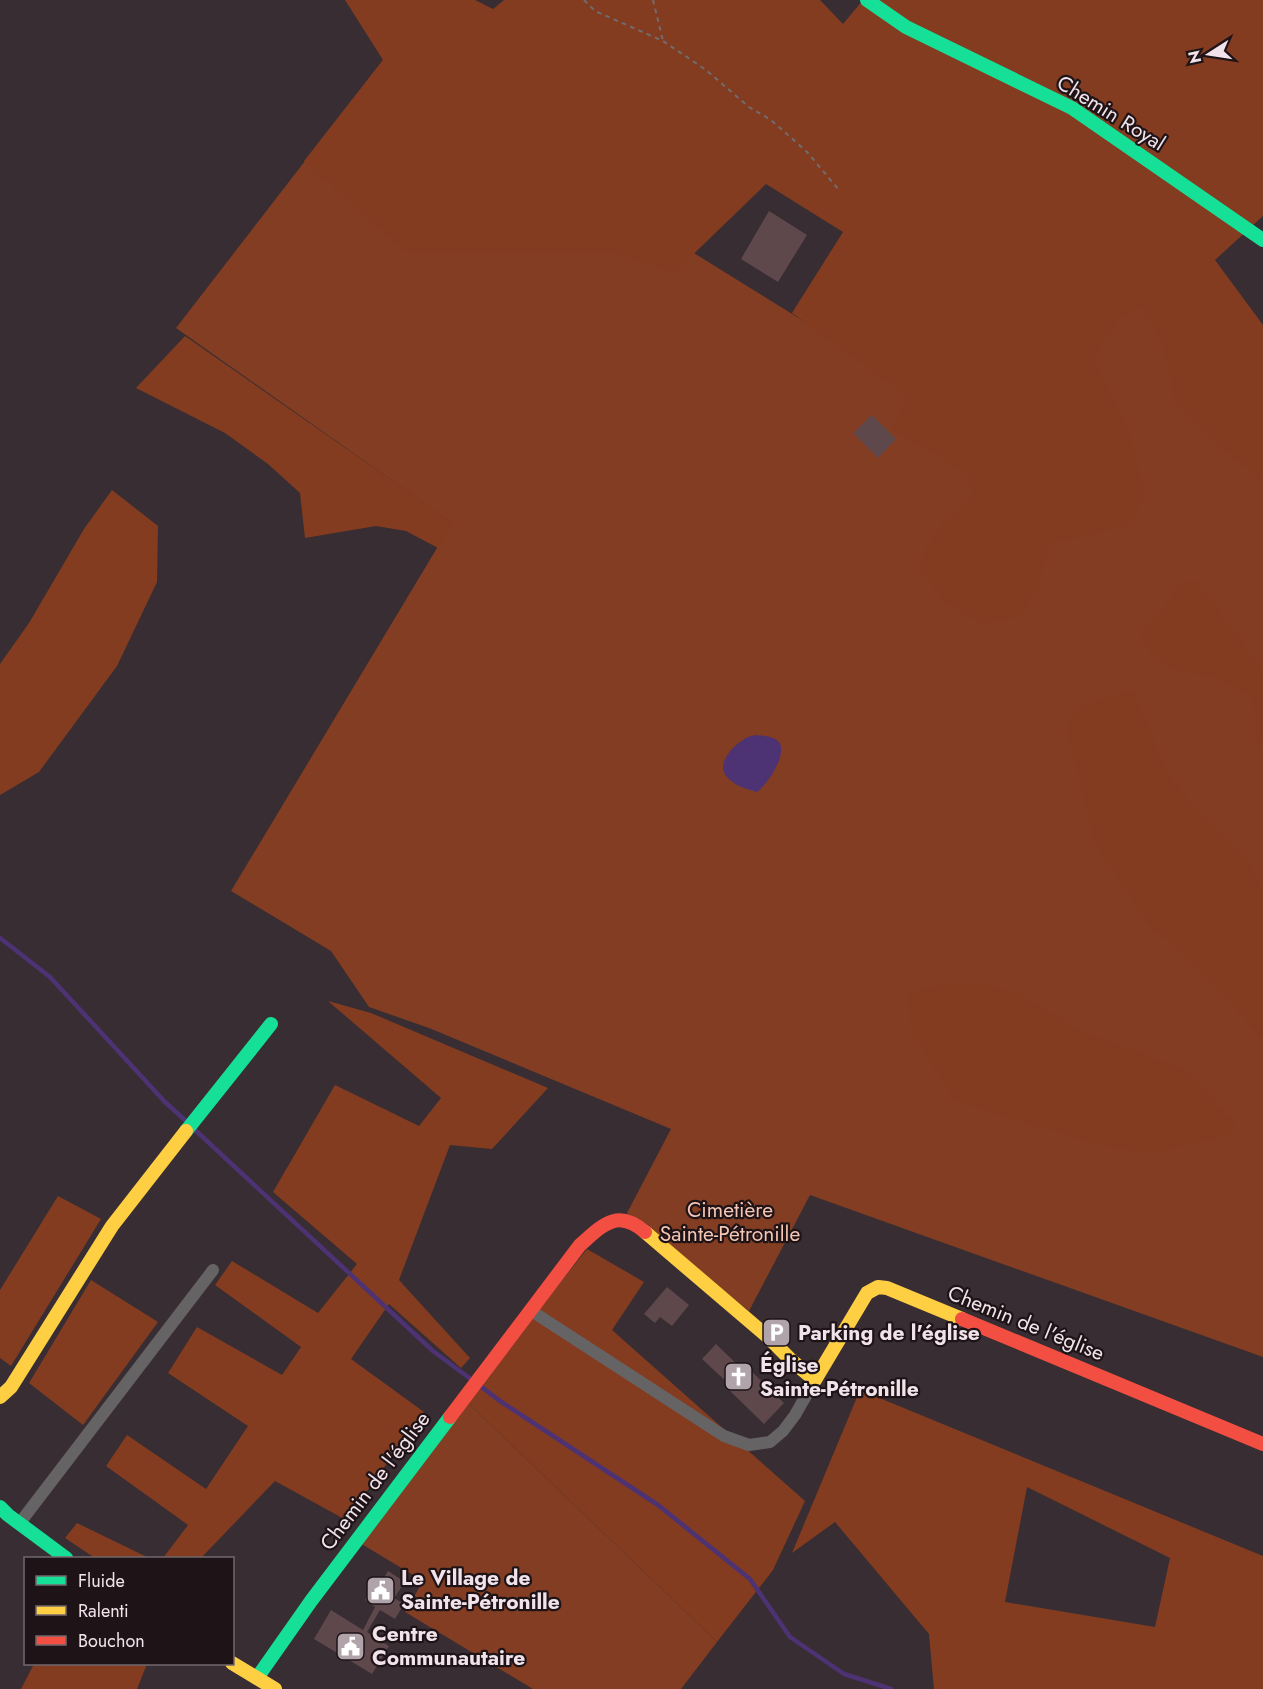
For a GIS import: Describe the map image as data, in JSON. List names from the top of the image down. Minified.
{"streets":{"street":["Chemin Royal","Chemin de l'église"]},"parks":["Cimetière Sainte-Pétronille"],"places":{"parking":["Parking de l'église"],"church":["Église Sainte-Pétronille"],"public building":["Le Village de Sainte-Pétronille","Centre Communautaire"]},"legend":["Fluide","Ralenti","Bouchon"],"north":"left"}
